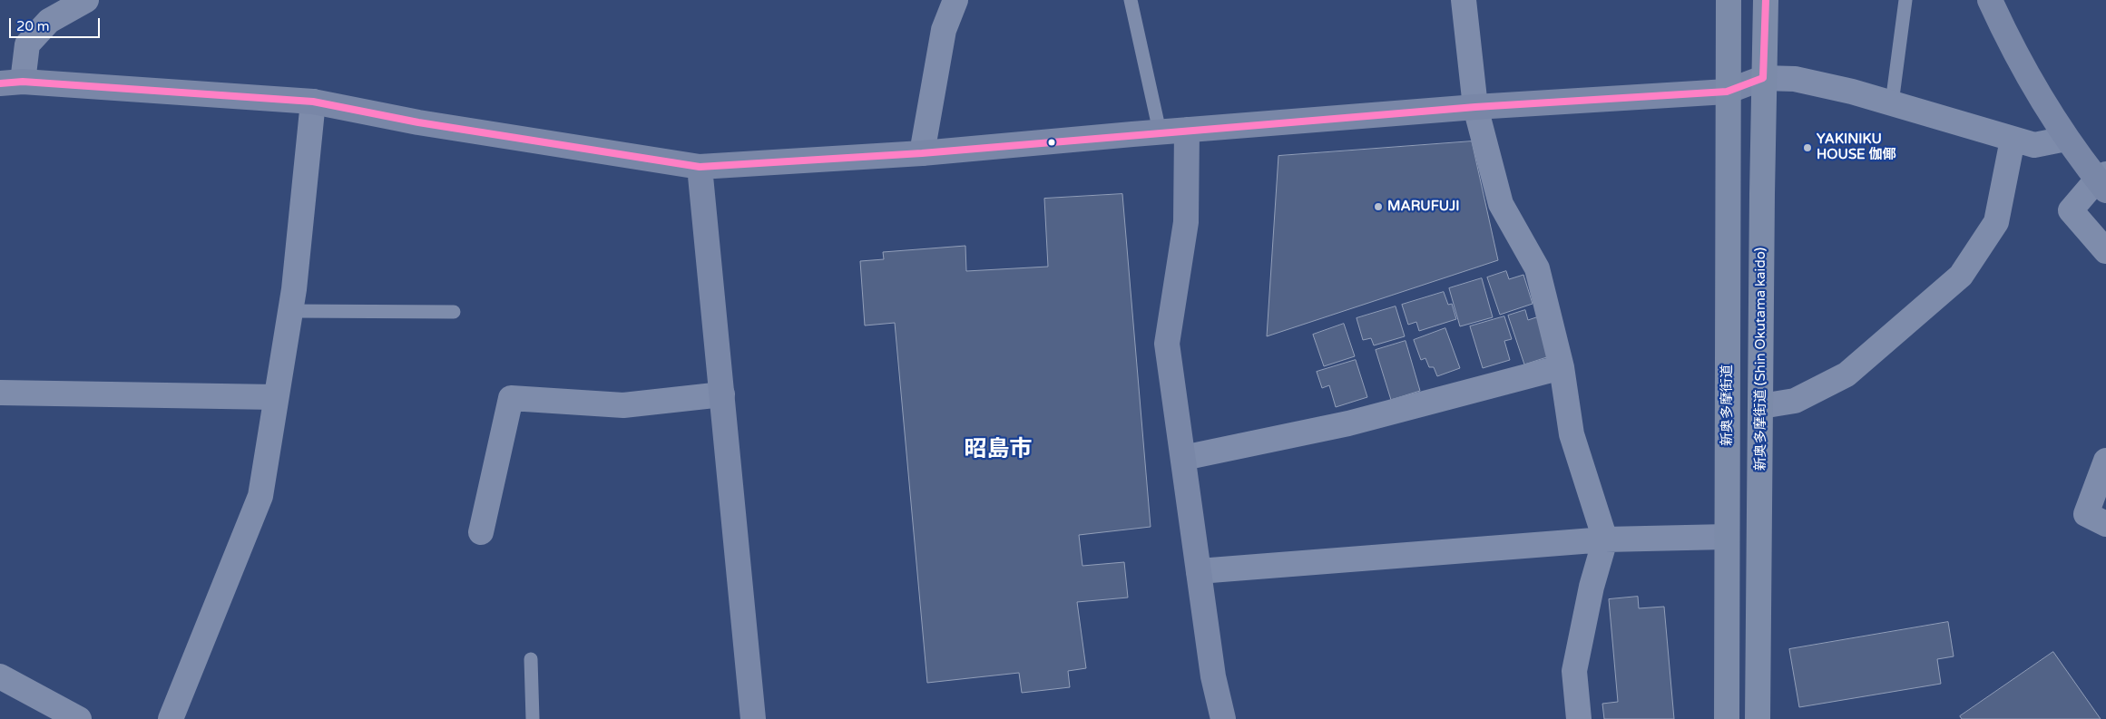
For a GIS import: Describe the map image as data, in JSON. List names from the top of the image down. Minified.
{"streets":{"main road":["新奥多摩街道 (Shin Okutama kaido)","新奥多摩街道"]},"districts":["昭島市"],"places":["YAKINIKU HOUSE 伽倻","MARUFUJI"],"scale_bar":"20 m"}
